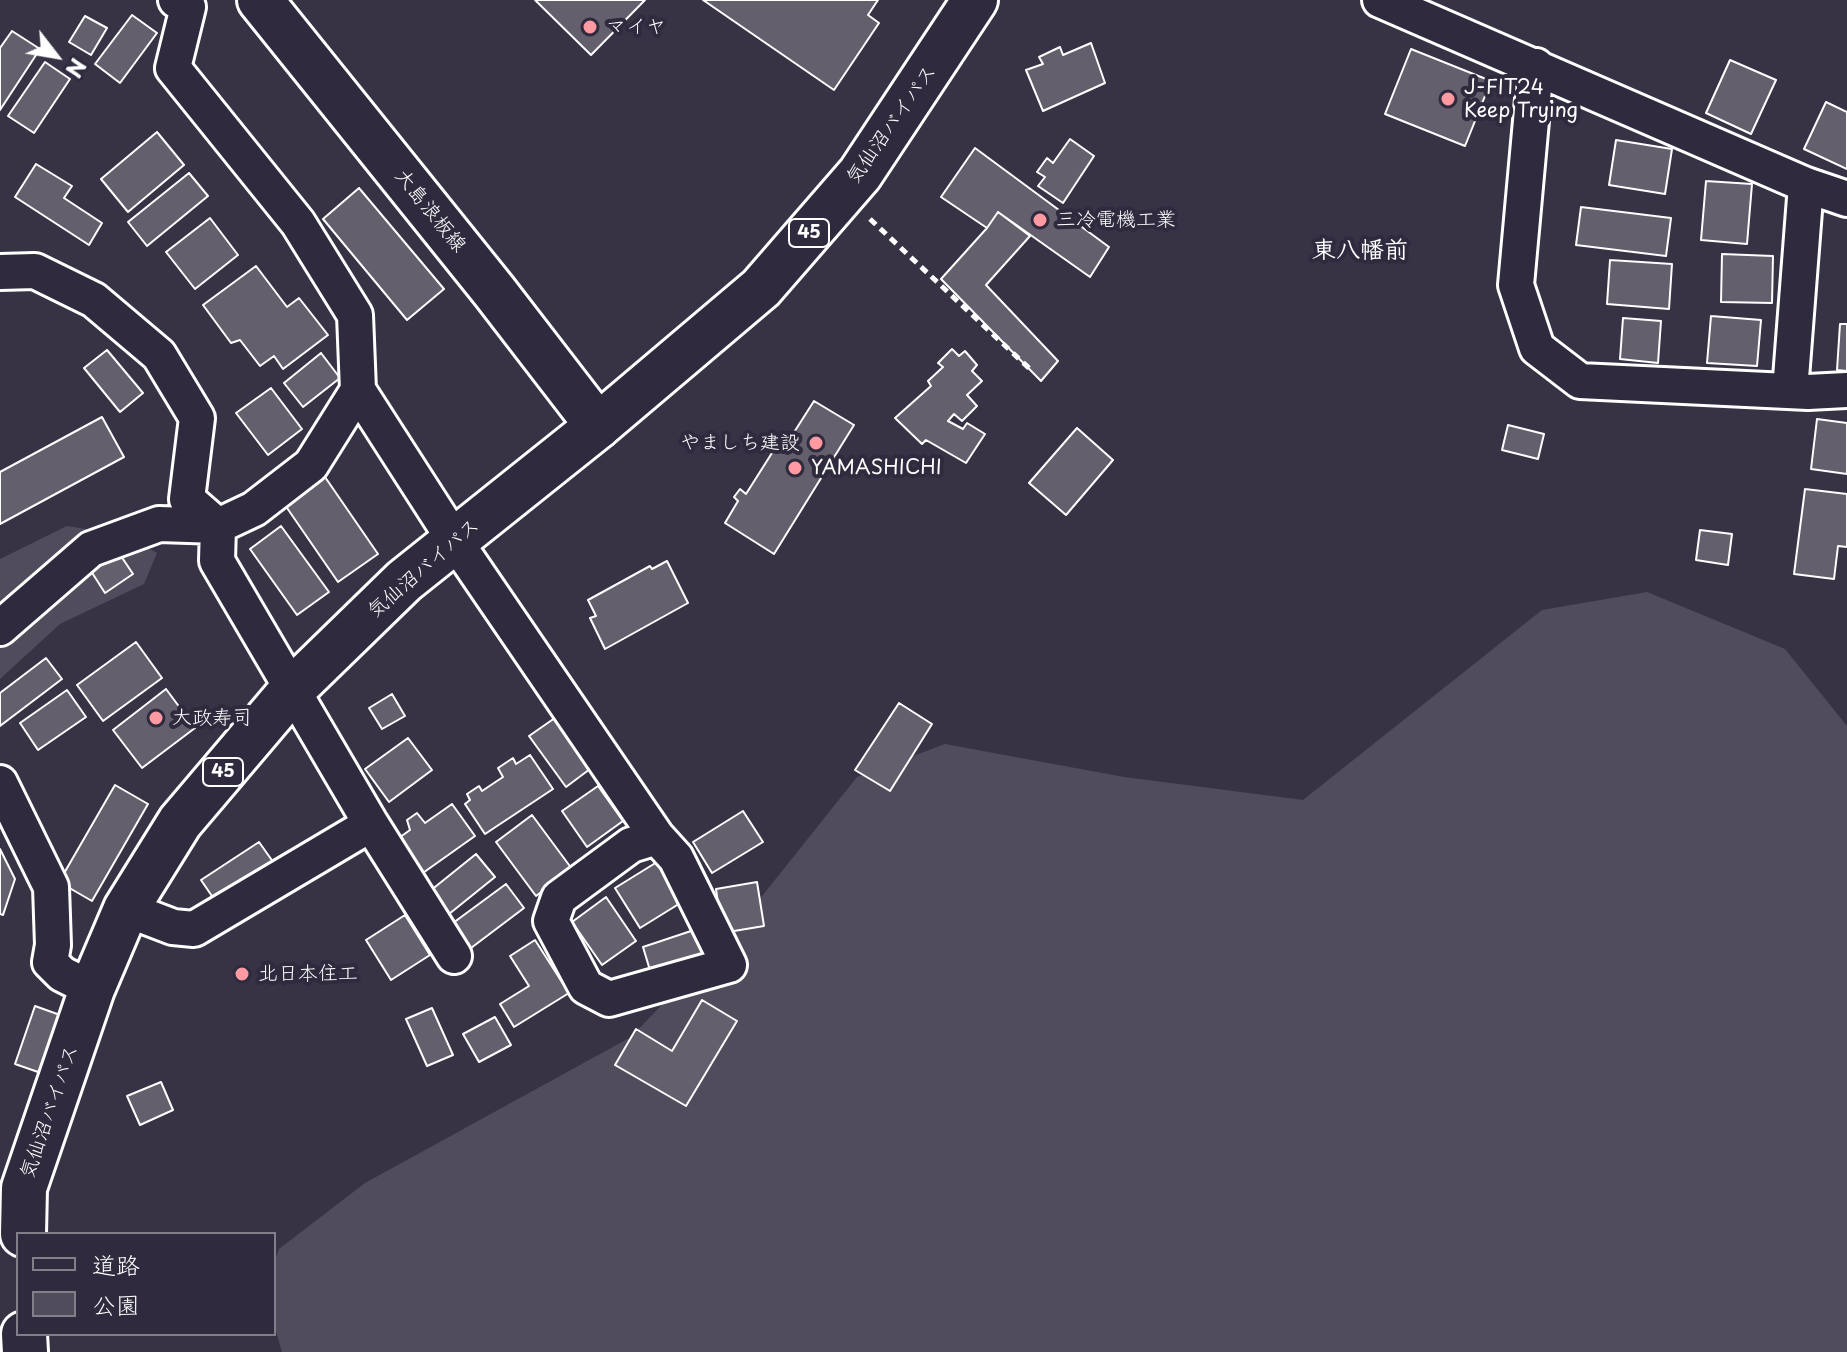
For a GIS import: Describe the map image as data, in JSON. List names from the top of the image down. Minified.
{"streets":{"main road":["気仙沼バイパス","大島浪板線","45"]},"crossings":[["気仙沼バイパス","大島浪板線"]],"districts":["東八幡前"],"places":["マイヤ","J-FIT24 Keep Trying","三冷電機工業","やましち建設","YAMASHICHI","大政寿司","北日本住工"],"legend":["道路","公園"],"north":"bottom right"}
